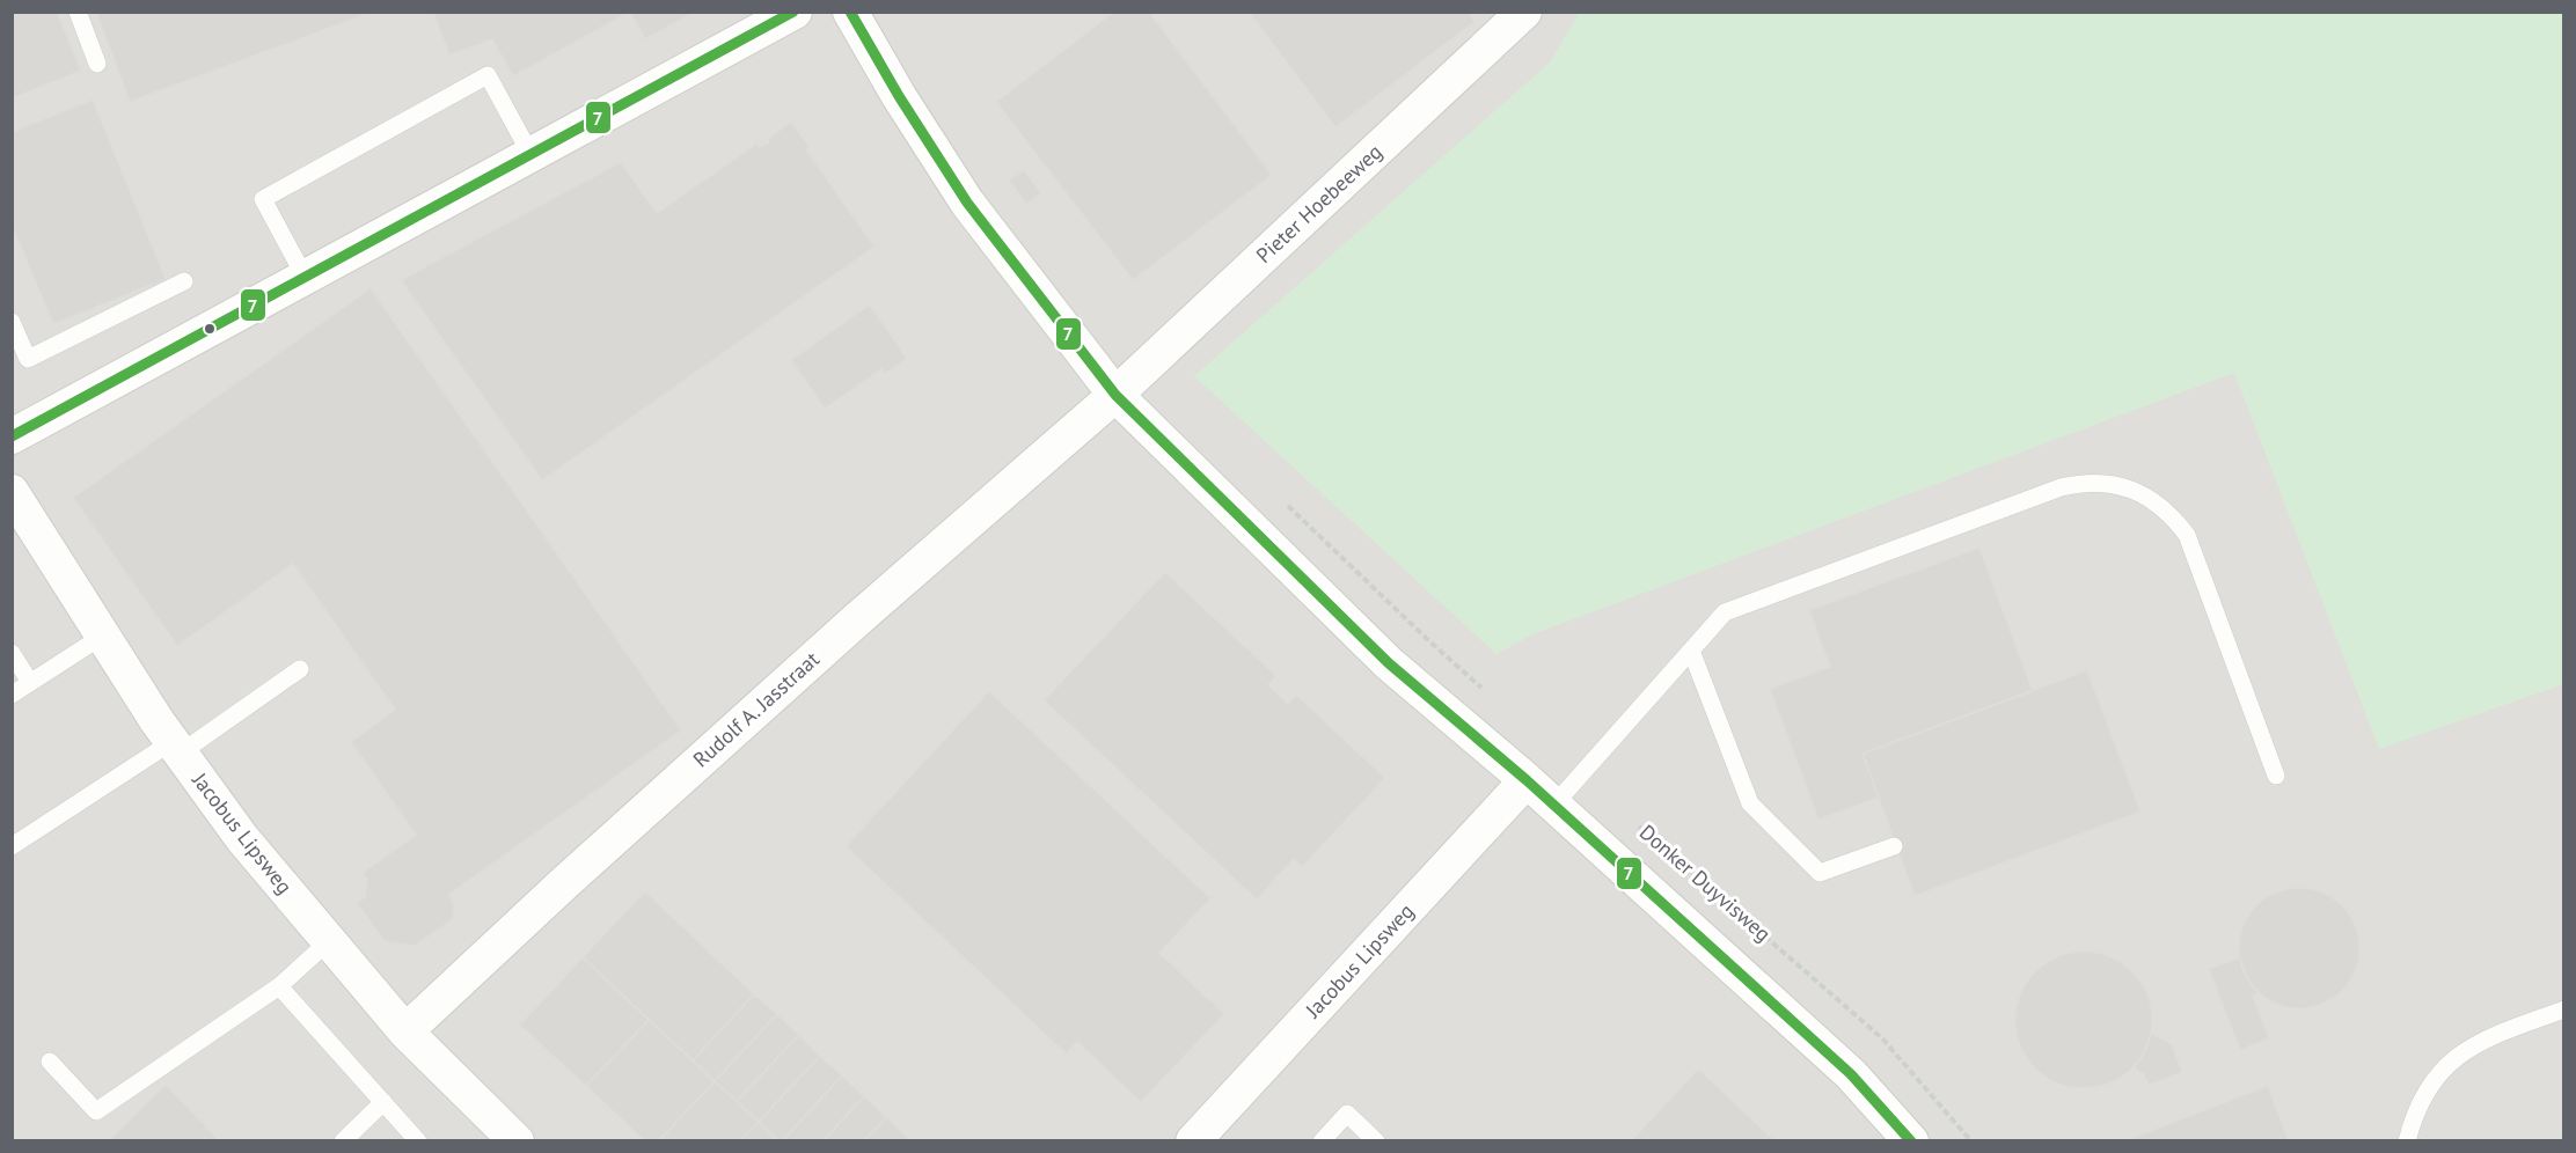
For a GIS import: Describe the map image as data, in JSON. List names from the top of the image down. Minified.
{"streets":{"street":["Pieter Hoebeeweg","Rudolf A. Jasstraat","Jacobus Lipsweg","Donker Duyvisweg"]},"crossings":[["Pieter Hoebeeweg","Rudolf A. Jasstraat"],["Pieter Hoebeeweg","Donker Duyvisweg"],["Rudolf A. Jasstraat","Jacobus Lipsweg"],["Rudolf A. Jasstraat","Donker Duyvisweg"],["Jacobus Lipsweg","Donker Duyvisweg"]],"lines":["transit line 7"]}
